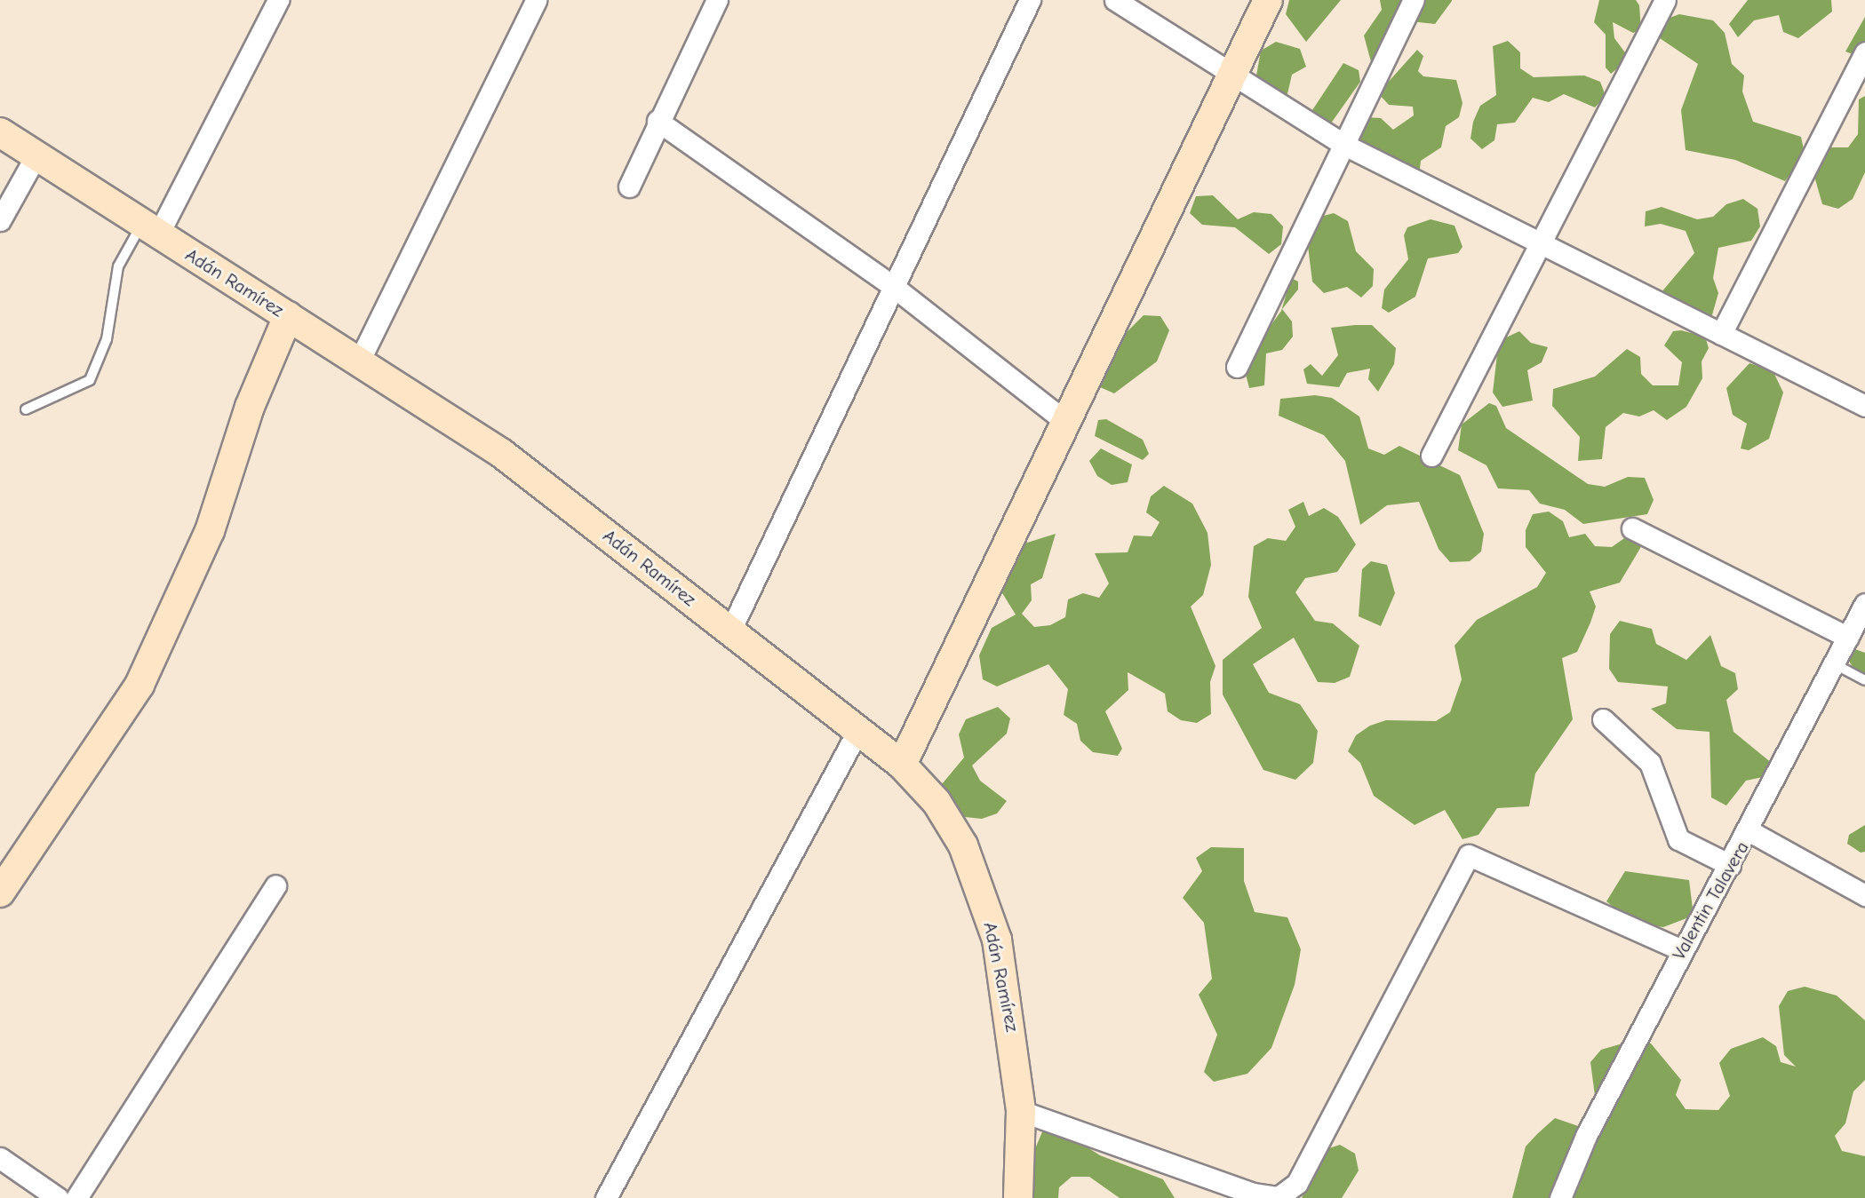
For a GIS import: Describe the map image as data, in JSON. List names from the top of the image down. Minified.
{"streets":{"street":["Adán Ramírez","Valentin Talavera"]}}
